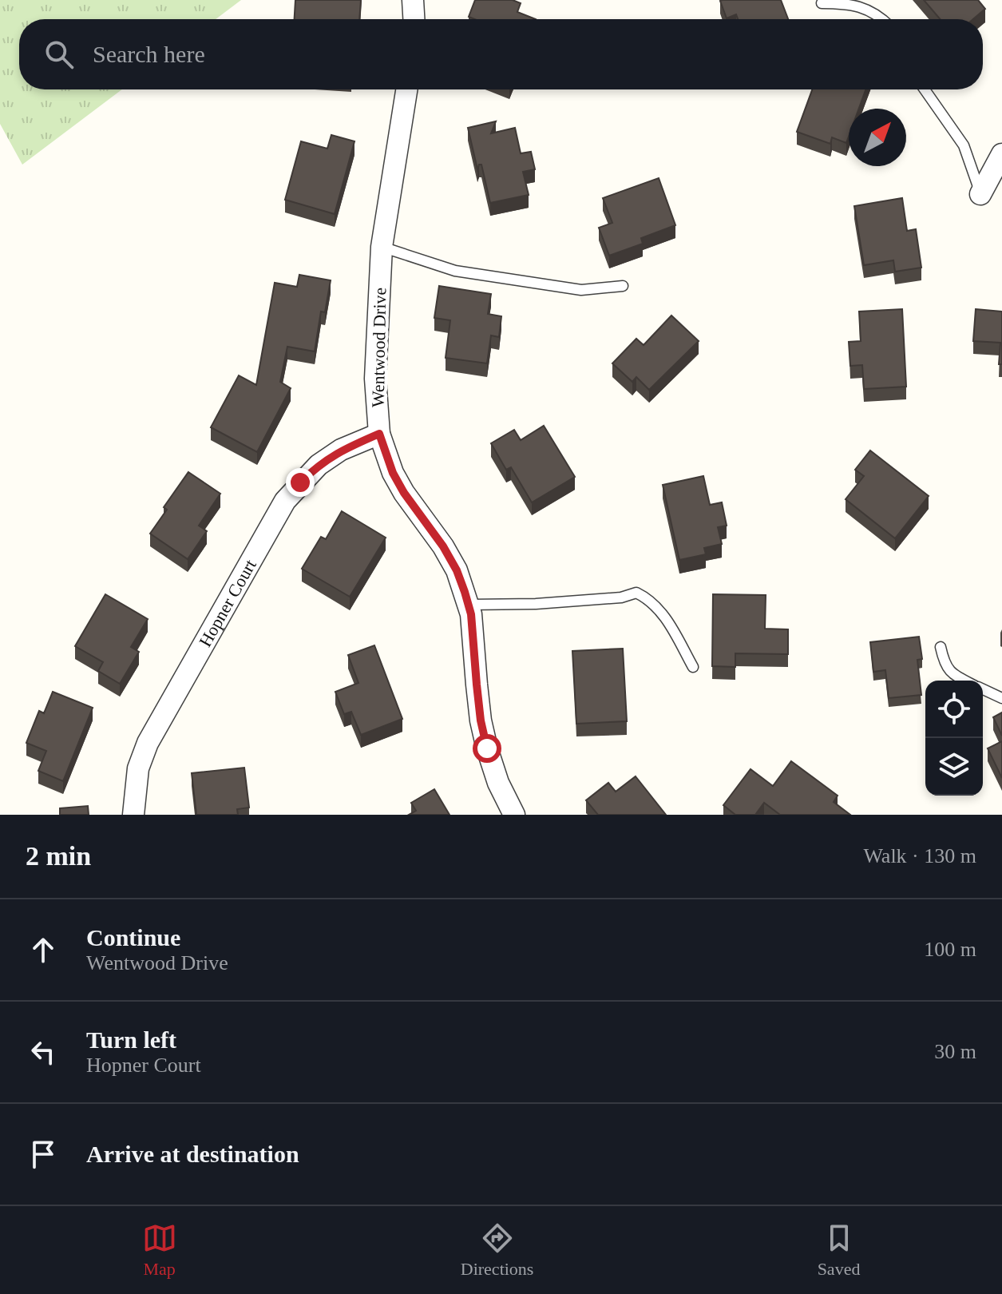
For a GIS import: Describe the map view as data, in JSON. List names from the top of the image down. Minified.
{"streets":{"street":["Wentwood Drive","Hopner Court"]},"crossings":[["Wentwood Drive","Hopner Court"]],"north":"top right","page":{"search":"Search here","heading":["2 min","Walk · 130 m"],"list":[["Continue","Wentwood Drive","100 m"],["Turn left","Hopner Court","30 m"],"Arrive at destination"],"nav":["Map","Directions","Saved"]}}
